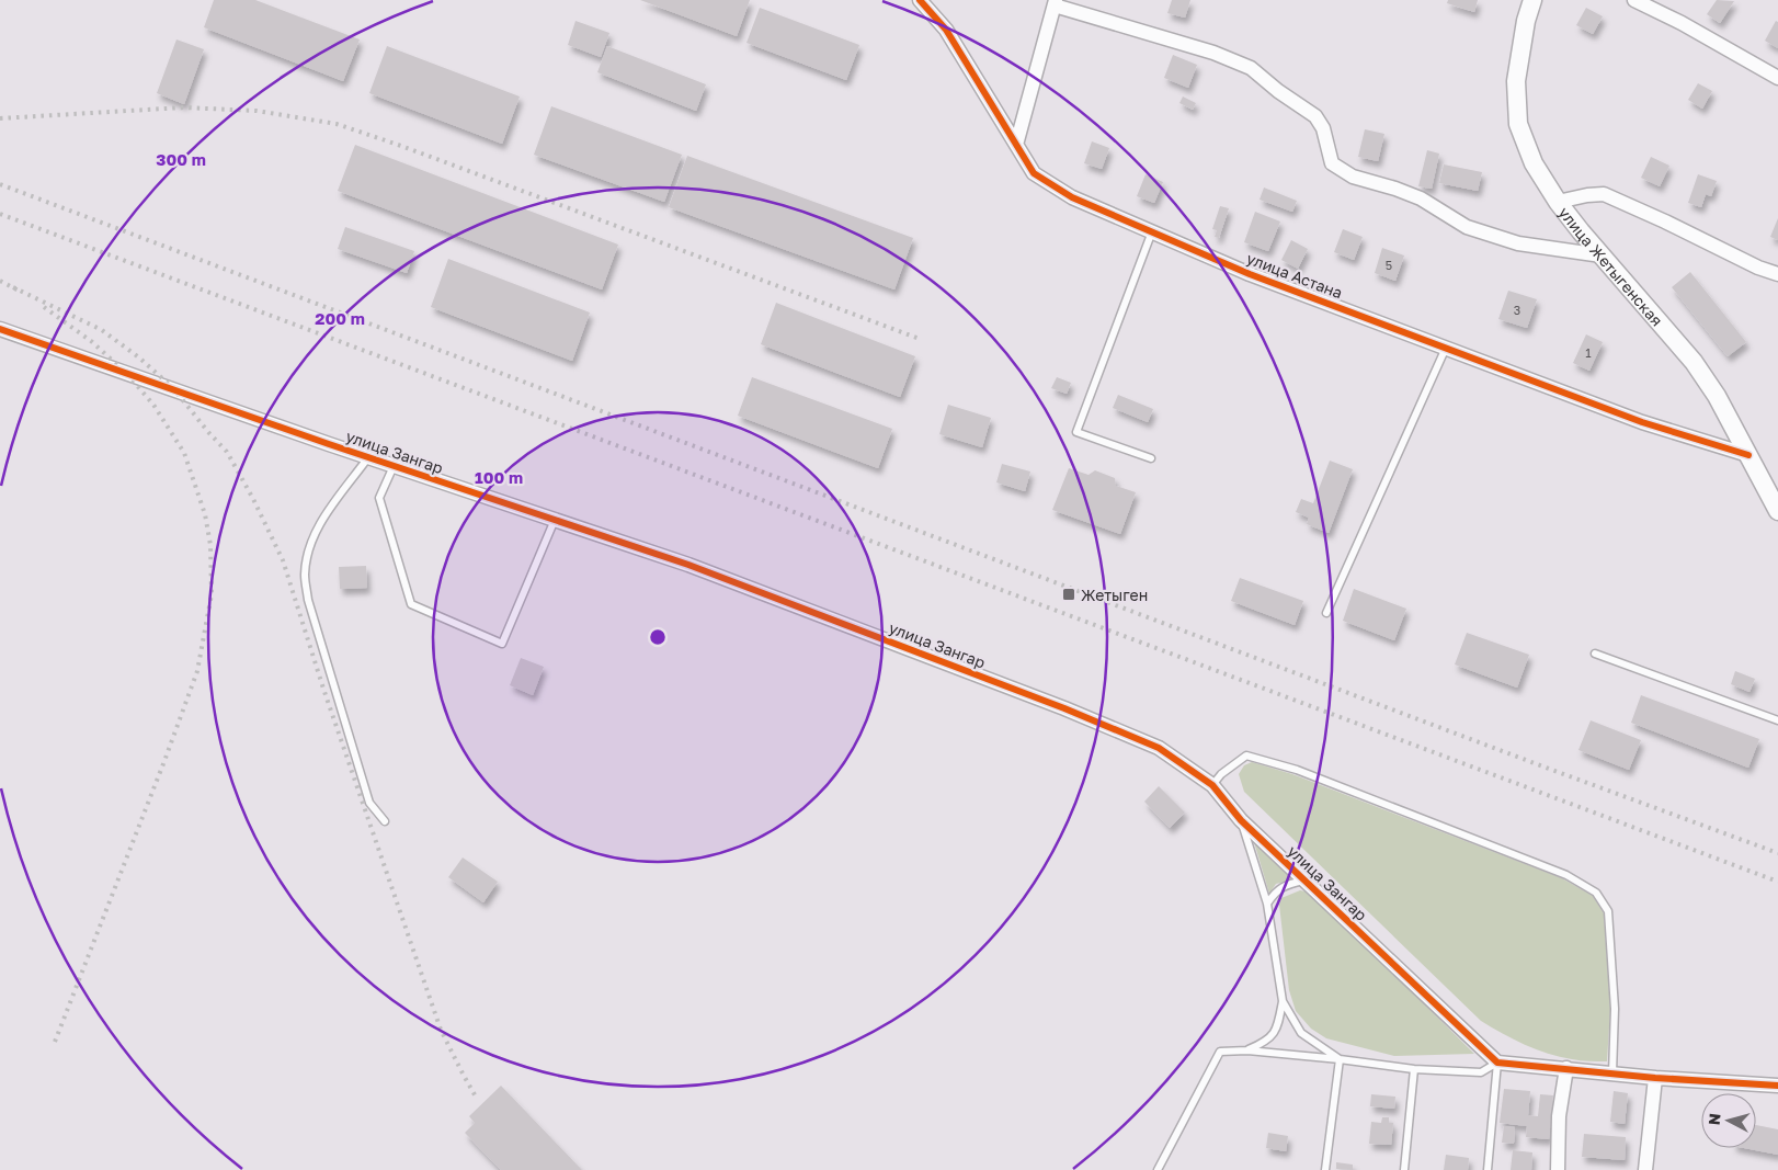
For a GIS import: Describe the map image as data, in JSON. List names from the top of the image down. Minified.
{"streets":{"main road":["улица Жетыгенская"],"street":["улица Астана","улица Зангар"]},"crossings":[["улица Жетыгенская","улица Астана"]],"places":{"transit":["Жетыген"]},"house_numbers":["5","3","1"],"north":"left","rings":["300 m","200 m","100 m"]}
